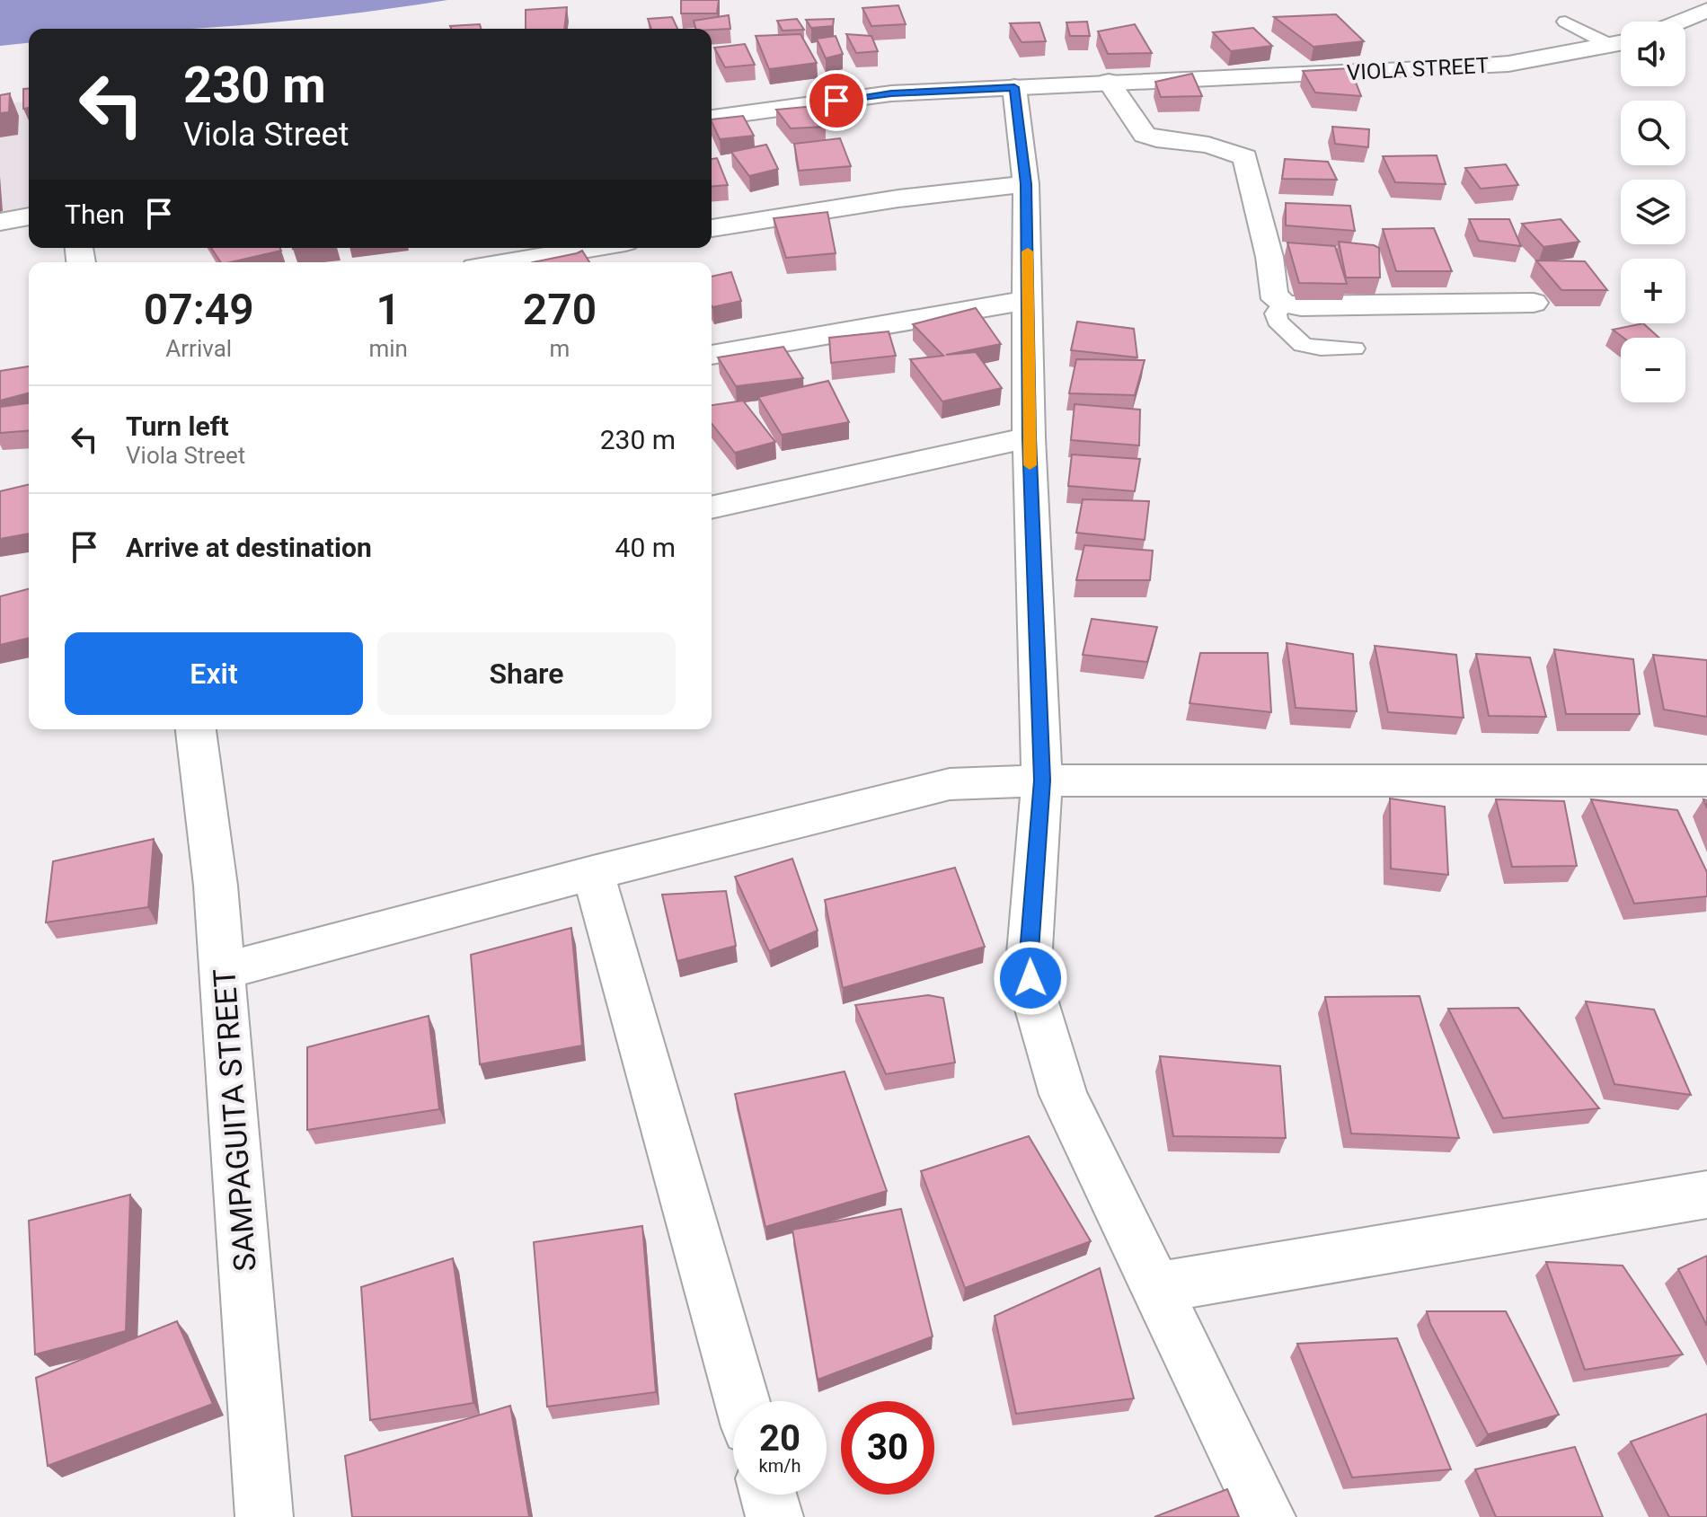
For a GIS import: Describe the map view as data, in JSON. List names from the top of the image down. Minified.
{"streets":{"street":["VIOLA STREET","SAMPAGUITA STREET"]},"page":{"map_buttons":["+","−"],"turn":["230 m","Viola Street"],"then":"Then","eta":["07:49","Arrival","1","min","270","m"],"list":[{"name":"Turn left","note":"Viola Street","value":"230 m"},{"name":"Arrive at destination","value":"40 m"}],"buttons":["Exit","Share"],"speed":"20 km/h","limit":"30"}}
